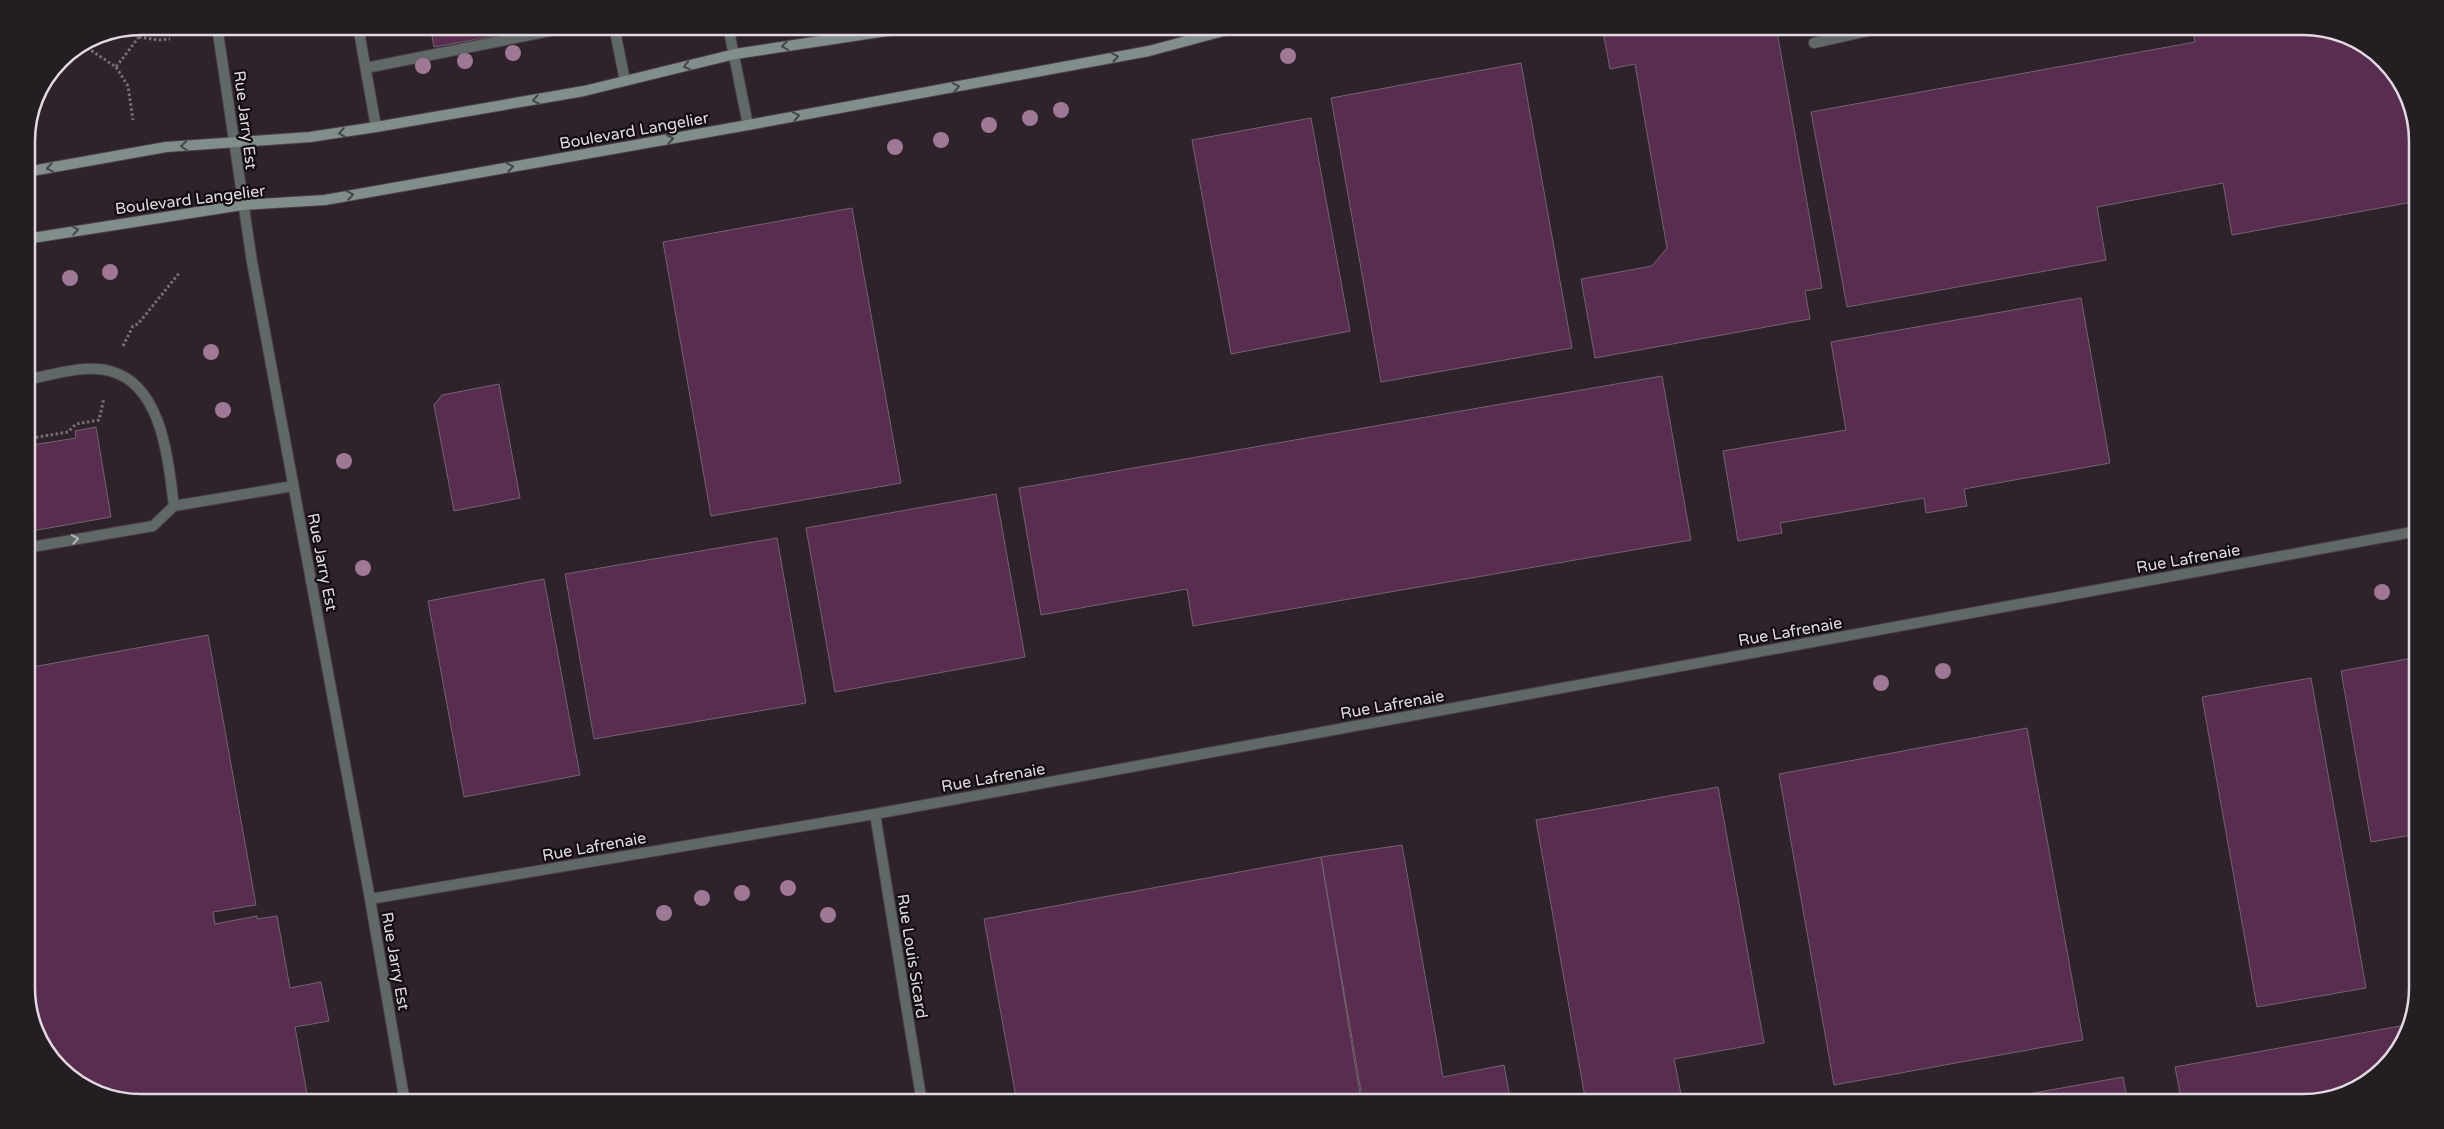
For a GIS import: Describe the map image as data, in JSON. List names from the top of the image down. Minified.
{"streets":{"main road":["Boulevard Langelier"],"street":["Rue Jarry Est","Rue Lafrenaie","Rue Louis Sicard"]},"crossings":[["Rue Jarry Est","Boulevard Langelier"],["Rue Jarry Est","Rue Lafrenaie"],["Rue Lafrenaie","Rue Louis Sicard"]]}
